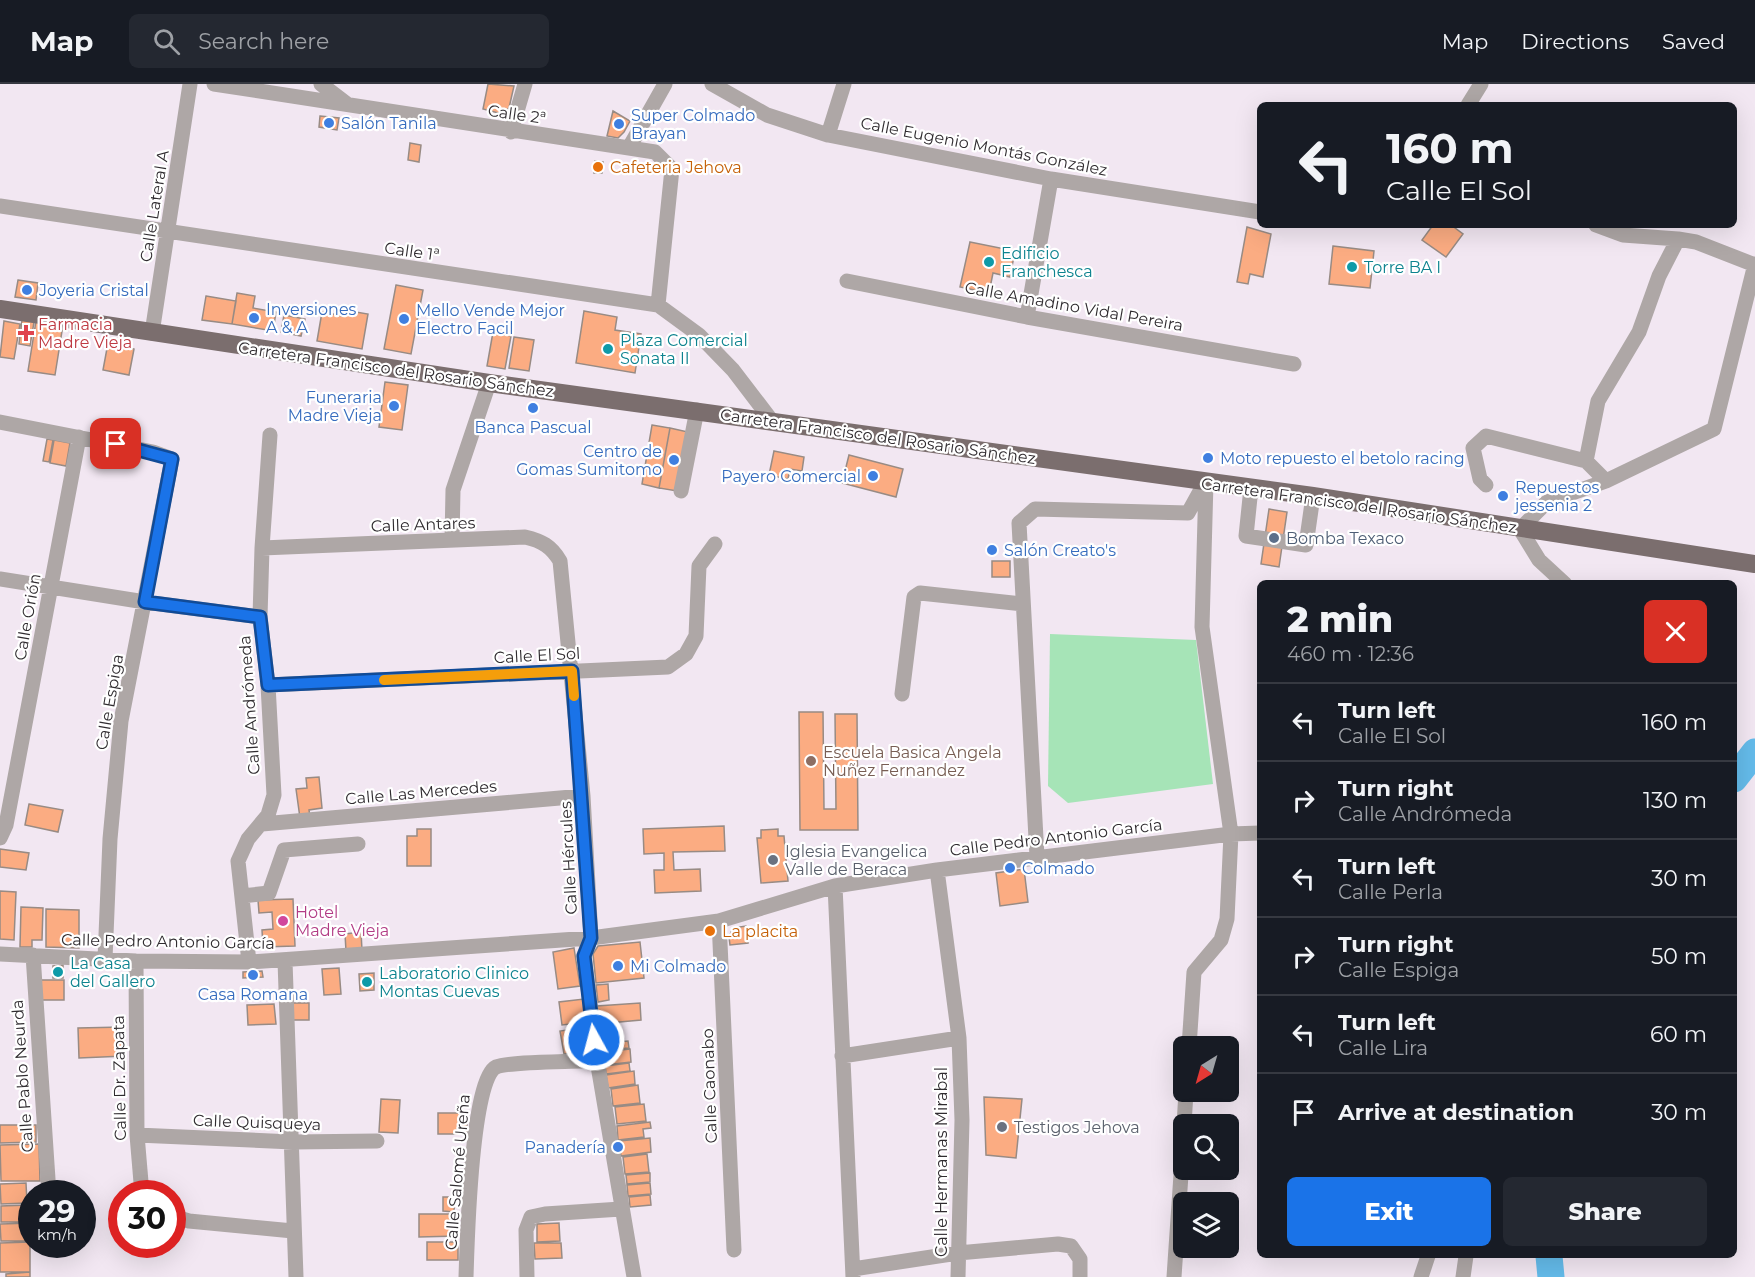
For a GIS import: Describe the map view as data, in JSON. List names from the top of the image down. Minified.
{"streets":{"main road":["Carretera Francisco del Rosario Sánchez"],"street":["Calle 2ª","Calle Eugenio Montás González","Calle Lateral A","Calle 1ª","Calle Amadino Vidal Pereira","Calle Antares","Calle Orión","Calle El Sol","Calle Espiga","Calle Andrómeda","Calle Las Mercedes","Calle Pedro Antonio García","Calle Hércules","Calle Pablo Neurda","Calle Dr. Zapata","Calle Caonabo","Calle Quisqueya","Calle Hermanas Mirabal","Calle Salomé Ureña"]},"crossings":[["Calle 2ª","Calle 1ª"],["Calle Lateral A","Calle 1ª"],["Calle Lateral A","Carretera Francisco del Rosario Sánchez"],["Calle 1ª","Carretera Francisco del Rosario Sánchez"],["Calle Antares","Calle Andrómeda"],["Calle Antares","Calle Hércules"],["Calle Orión","Calle Espiga"],["Calle El Sol","Calle Andrómeda"],["Calle El Sol","Calle Hércules"],["Calle Espiga","Calle Pedro Antonio García"],["Calle Andrómeda","Calle Las Mercedes"],["Calle Andrómeda","Calle Pedro Antonio García"],["Calle Las Mercedes","Calle Hércules"],["Calle Pedro Antonio García","Calle Hércules"],["Calle Pedro Antonio García","Calle Pablo Neurda"],["Calle Pedro Antonio García","Calle Dr. Zapata"],["Calle Pedro Antonio García","Calle Caonabo"],["Calle Pedro Antonio García","Calle Hermanas Mirabal"],["Calle Hércules","Calle Salomé Ureña"],["Calle Dr. Zapata","Calle Quisqueya"]],"places":{"other":["Salón Tanila","Super Colmado Brayan","Cafeteria Jehova","Edificio Franchesca","Torre BA I","Joyeria Cristal","Inversiones A & A","Mello Vende Mejor Electro Facil","Plaza Comercial Sonata II","Funeraria Madre Vieja","Banca Pascual","Moto repuesto el betolo racing","Centro de Gomas Sumitomo","Payero Comercial","Repuestos jessenia 2","Bomba Texaco","Salón Creato's","Escuela Basica Angela Nuñez Fernandez","Iglesia Evangelica Valle de Beraca","Colmado","Hotel Madre Vieja","La placita","Mi Colmado","La Casa del Gallero","Casa Romana","Laboratorio Clinico Montas Cuevas","Testigos Jehova","Panadería"],"health":["Farmacia Madre Vieja"]},"north":"bottom left","page":{"header":"Map","search":"Search here","nav":["Map","Directions","Saved"],"turn":["160 m","Calle El Sol"],"heading":["2 min","460 m · 12:36"],"list":[{"name":"Turn left","note":"Calle El Sol","value":"160 m"},{"name":"Turn right","note":"Calle Andrómeda","value":"130 m"},{"name":"Turn left","note":"Calle Perla","value":"30 m"},{"name":"Turn right","note":"Calle Espiga","value":"50 m"},{"name":"Turn left","note":"Calle Lira","value":"60 m"},{"name":"Arrive at destination","value":"30 m"}],"buttons":["Exit","Share"],"speed":"29 km/h","limit":"30"}}
